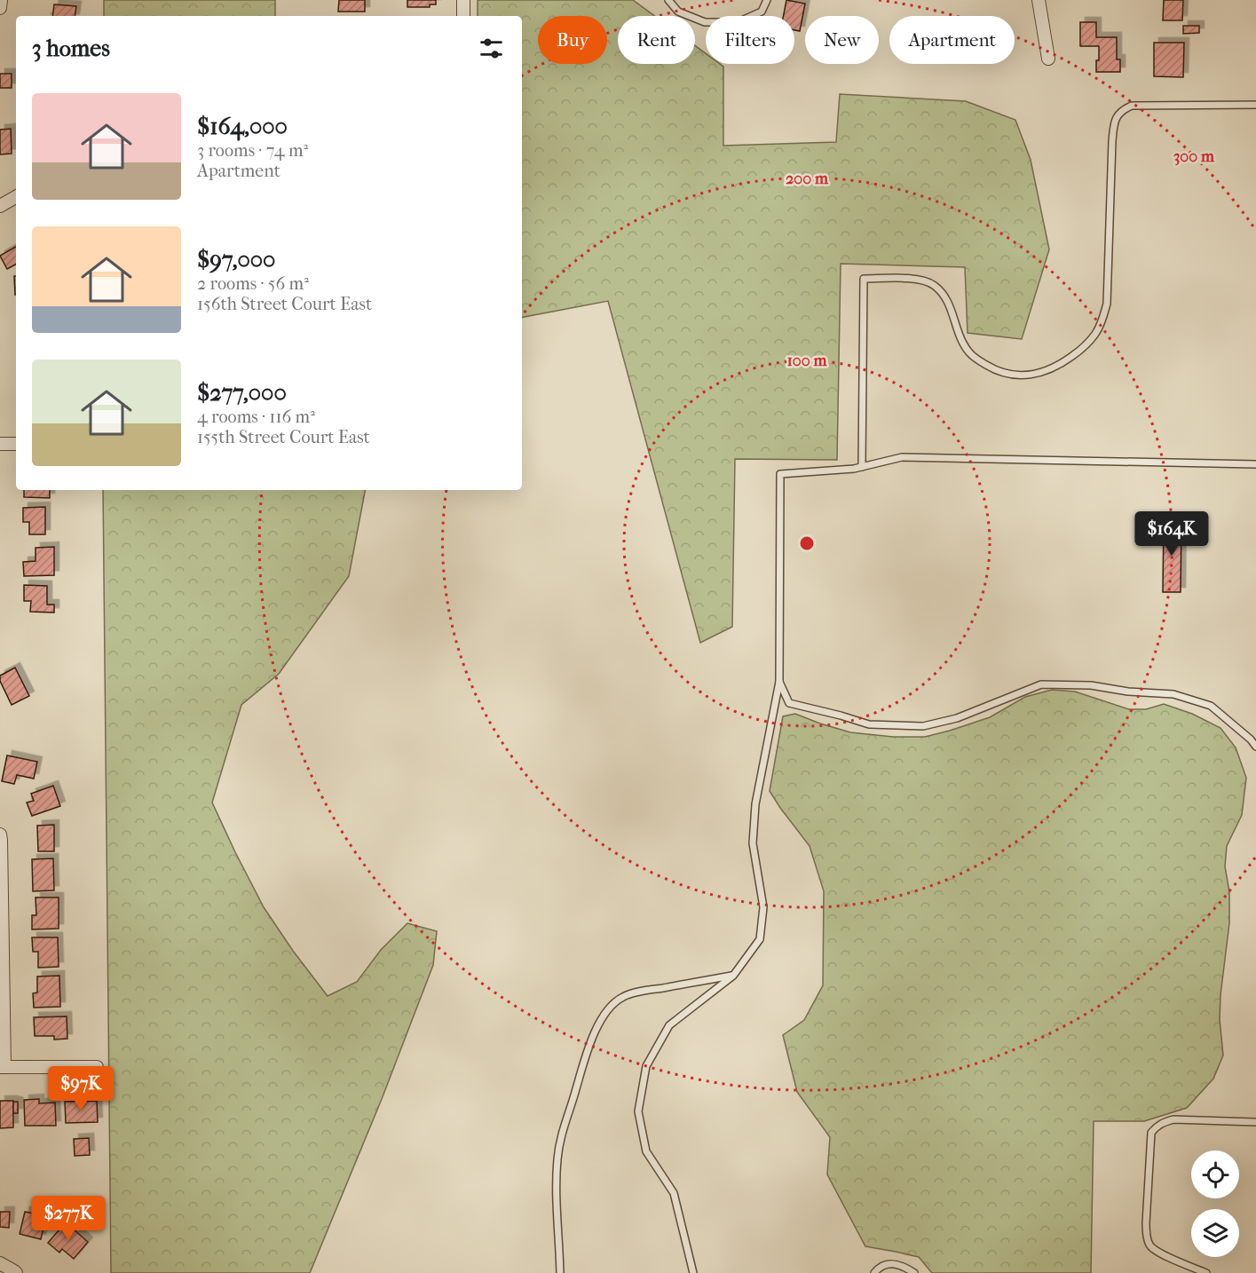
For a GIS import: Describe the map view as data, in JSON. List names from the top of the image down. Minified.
{"page":{"chip":["Buy","Rent","Filters","New","Apartment"],"heading":"3 homes","list":[{"name":"$164,000","note":"3 rooms · 74 m² · Apartment"},{"name":"$97,000","note":"2 rooms · 56 m² · 156th Street Court East"},{"name":"$277,000","note":"4 rooms · 116 m² · 155th Street Court East"}],"price":["$164K","$97K","$277K"]},"rings":["300 m","200 m","100 m"]}
